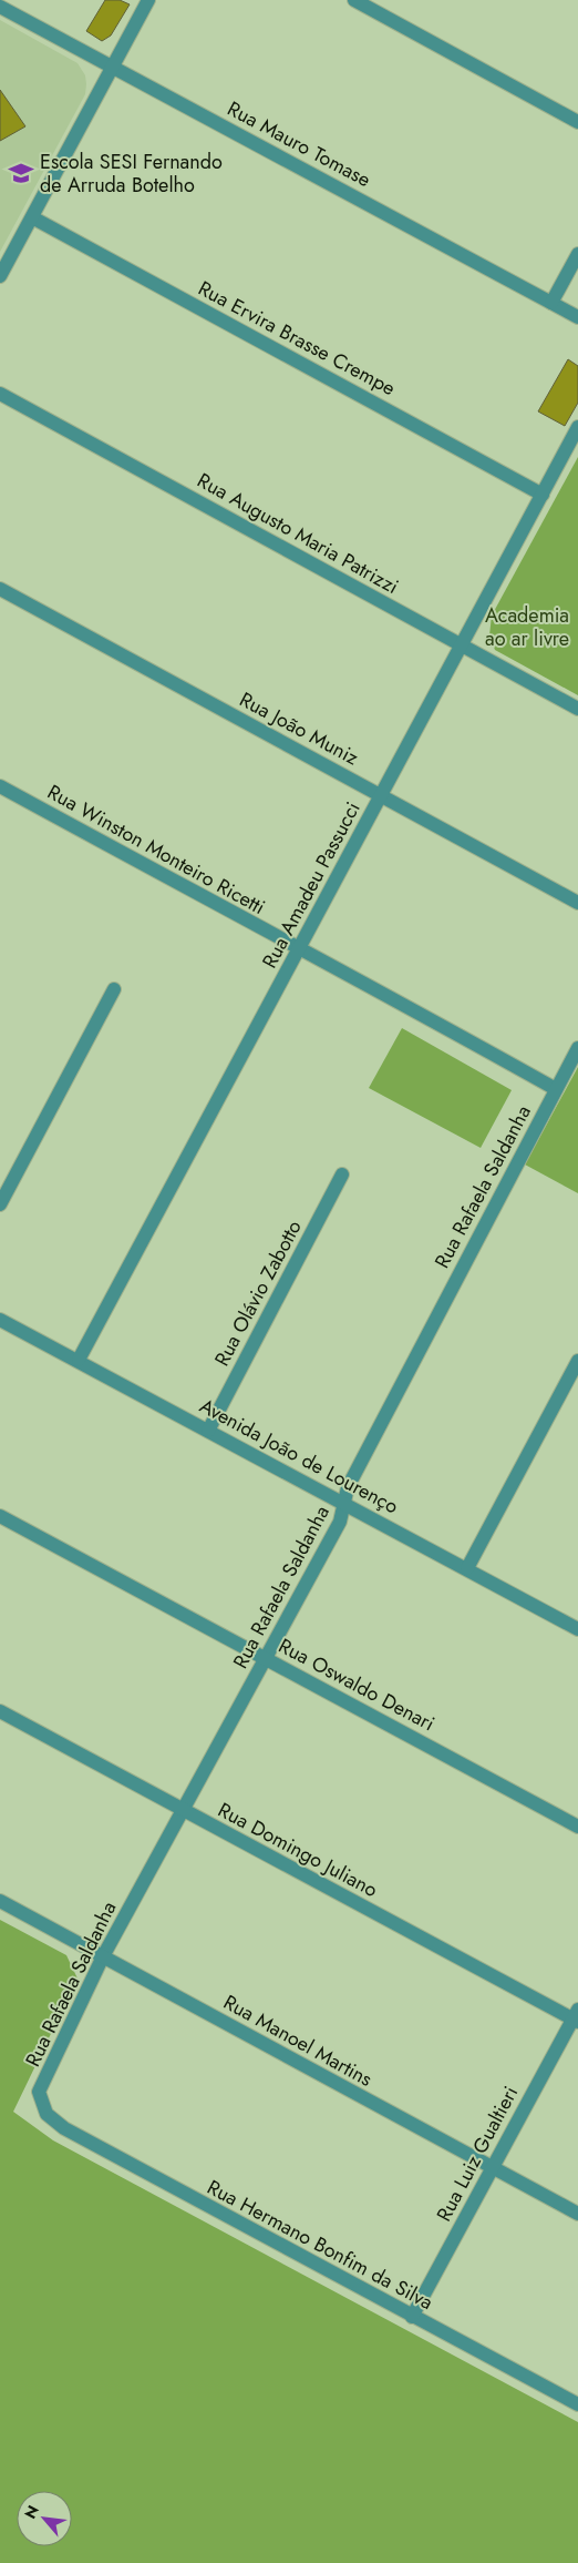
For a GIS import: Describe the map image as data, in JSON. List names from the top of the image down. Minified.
{"streets":{"street":["Rua Mauro Tomase","Rua Ervira Brasse Crempe","Rua Augusto Maria Patrizzi","Rua João Muniz","Rua Winston Monteiro Ricetti","Rua Amadeu Passucci","Rua Rafaela Saldanha","Rua Olávio Zabotto","Avenida João de Lourenço","Rua Oswaldo Denari","Rua Domingo Juliano","Rua Manoel Martins","Rua Luiz Gualtieri","Rua Hermano Bonfim da Silva"]},"crossings":[["Rua Ervira Brasse Crempe","Rua Amadeu Passucci"],["Rua Augusto Maria Patrizzi","Rua Amadeu Passucci"],["Rua João Muniz","Rua Amadeu Passucci"],["Rua Winston Monteiro Ricetti","Rua Amadeu Passucci"],["Rua Winston Monteiro Ricetti","Rua Rafaela Saldanha"],["Rua Amadeu Passucci","Avenida João de Lourenço"],["Rua Rafaela Saldanha","Avenida João de Lourenço"],["Rua Rafaela Saldanha","Rua Oswaldo Denari"],["Rua Rafaela Saldanha","Rua Domingo Juliano"],["Rua Rafaela Saldanha","Rua Manoel Martins"],["Rua Rafaela Saldanha","Rua Hermano Bonfim da Silva"],["Rua Olávio Zabotto","Avenida João de Lourenço"],["Rua Domingo Juliano","Rua Luiz Gualtieri"],["Rua Manoel Martins","Rua Luiz Gualtieri"],["Rua Luiz Gualtieri","Rua Hermano Bonfim da Silva"]],"parks":["Academia ao ar livre"],"places":{"school or university":["Escola SESI Fernando de Arruda Botelho"]},"north":"top left"}
